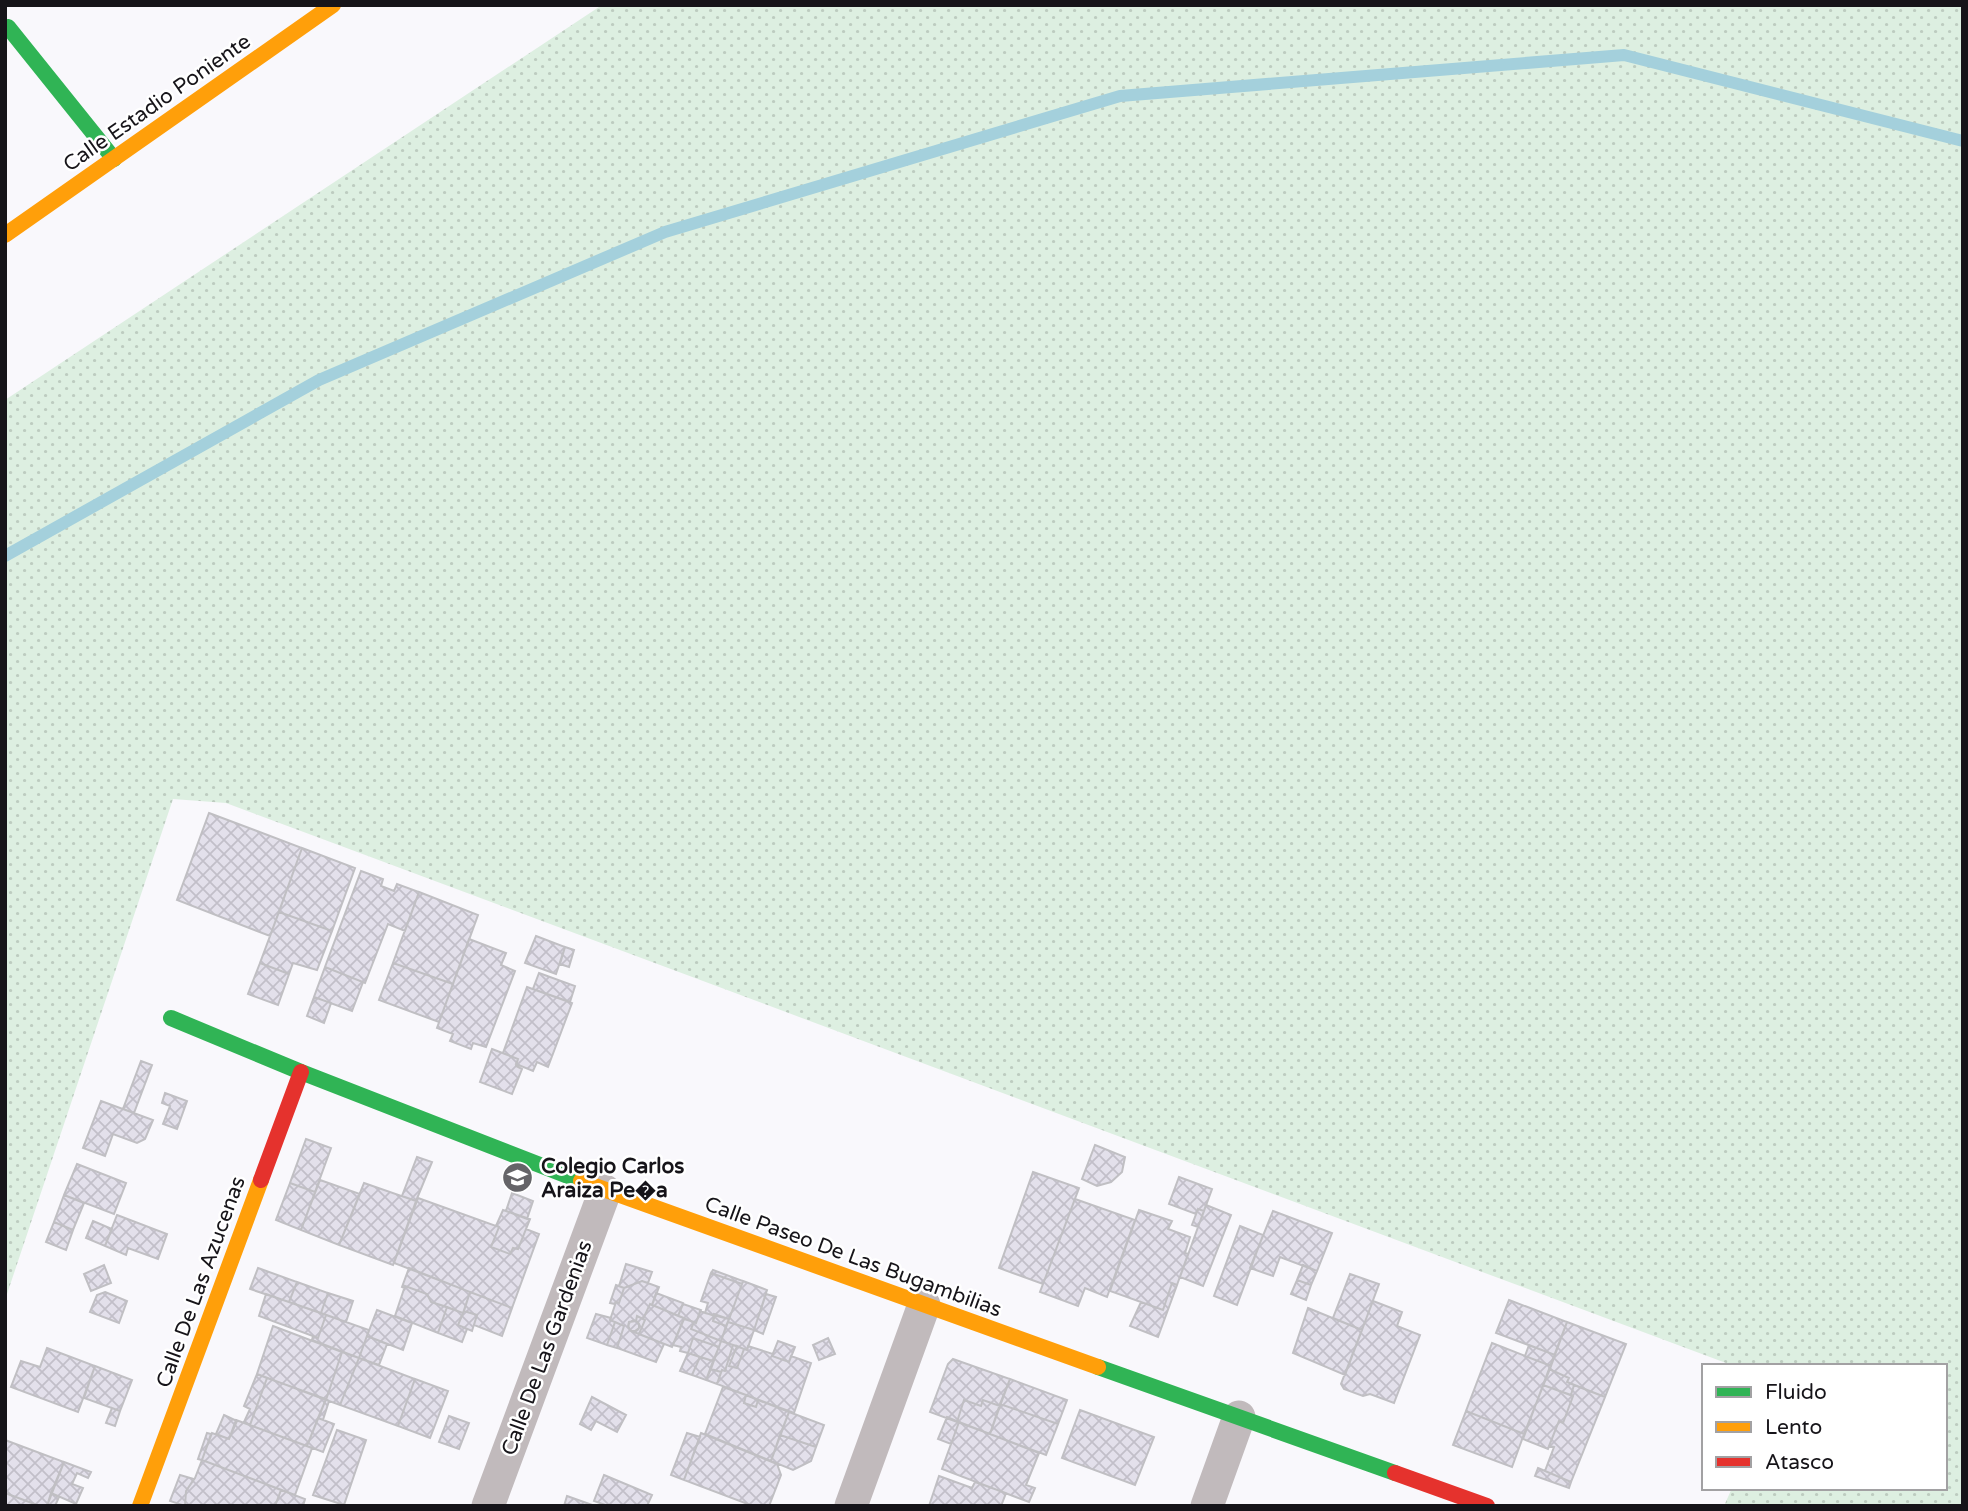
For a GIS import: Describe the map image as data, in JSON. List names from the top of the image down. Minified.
{"streets":{"street":["Calle Estadio Poniente","Calle Paseo De Las Bugambilias","Calle De Las Azucenas","Calle De Las Gardenias"]},"crossings":[["Calle Paseo De Las Bugambilias","Calle De Las Azucenas"],["Calle Paseo De Las Bugambilias","Calle De Las Gardenias"]],"places":{"school or university":["Colegio Carlos Araiza Pe�a"]},"legend":["Fluido","Lento","Atasco"]}
